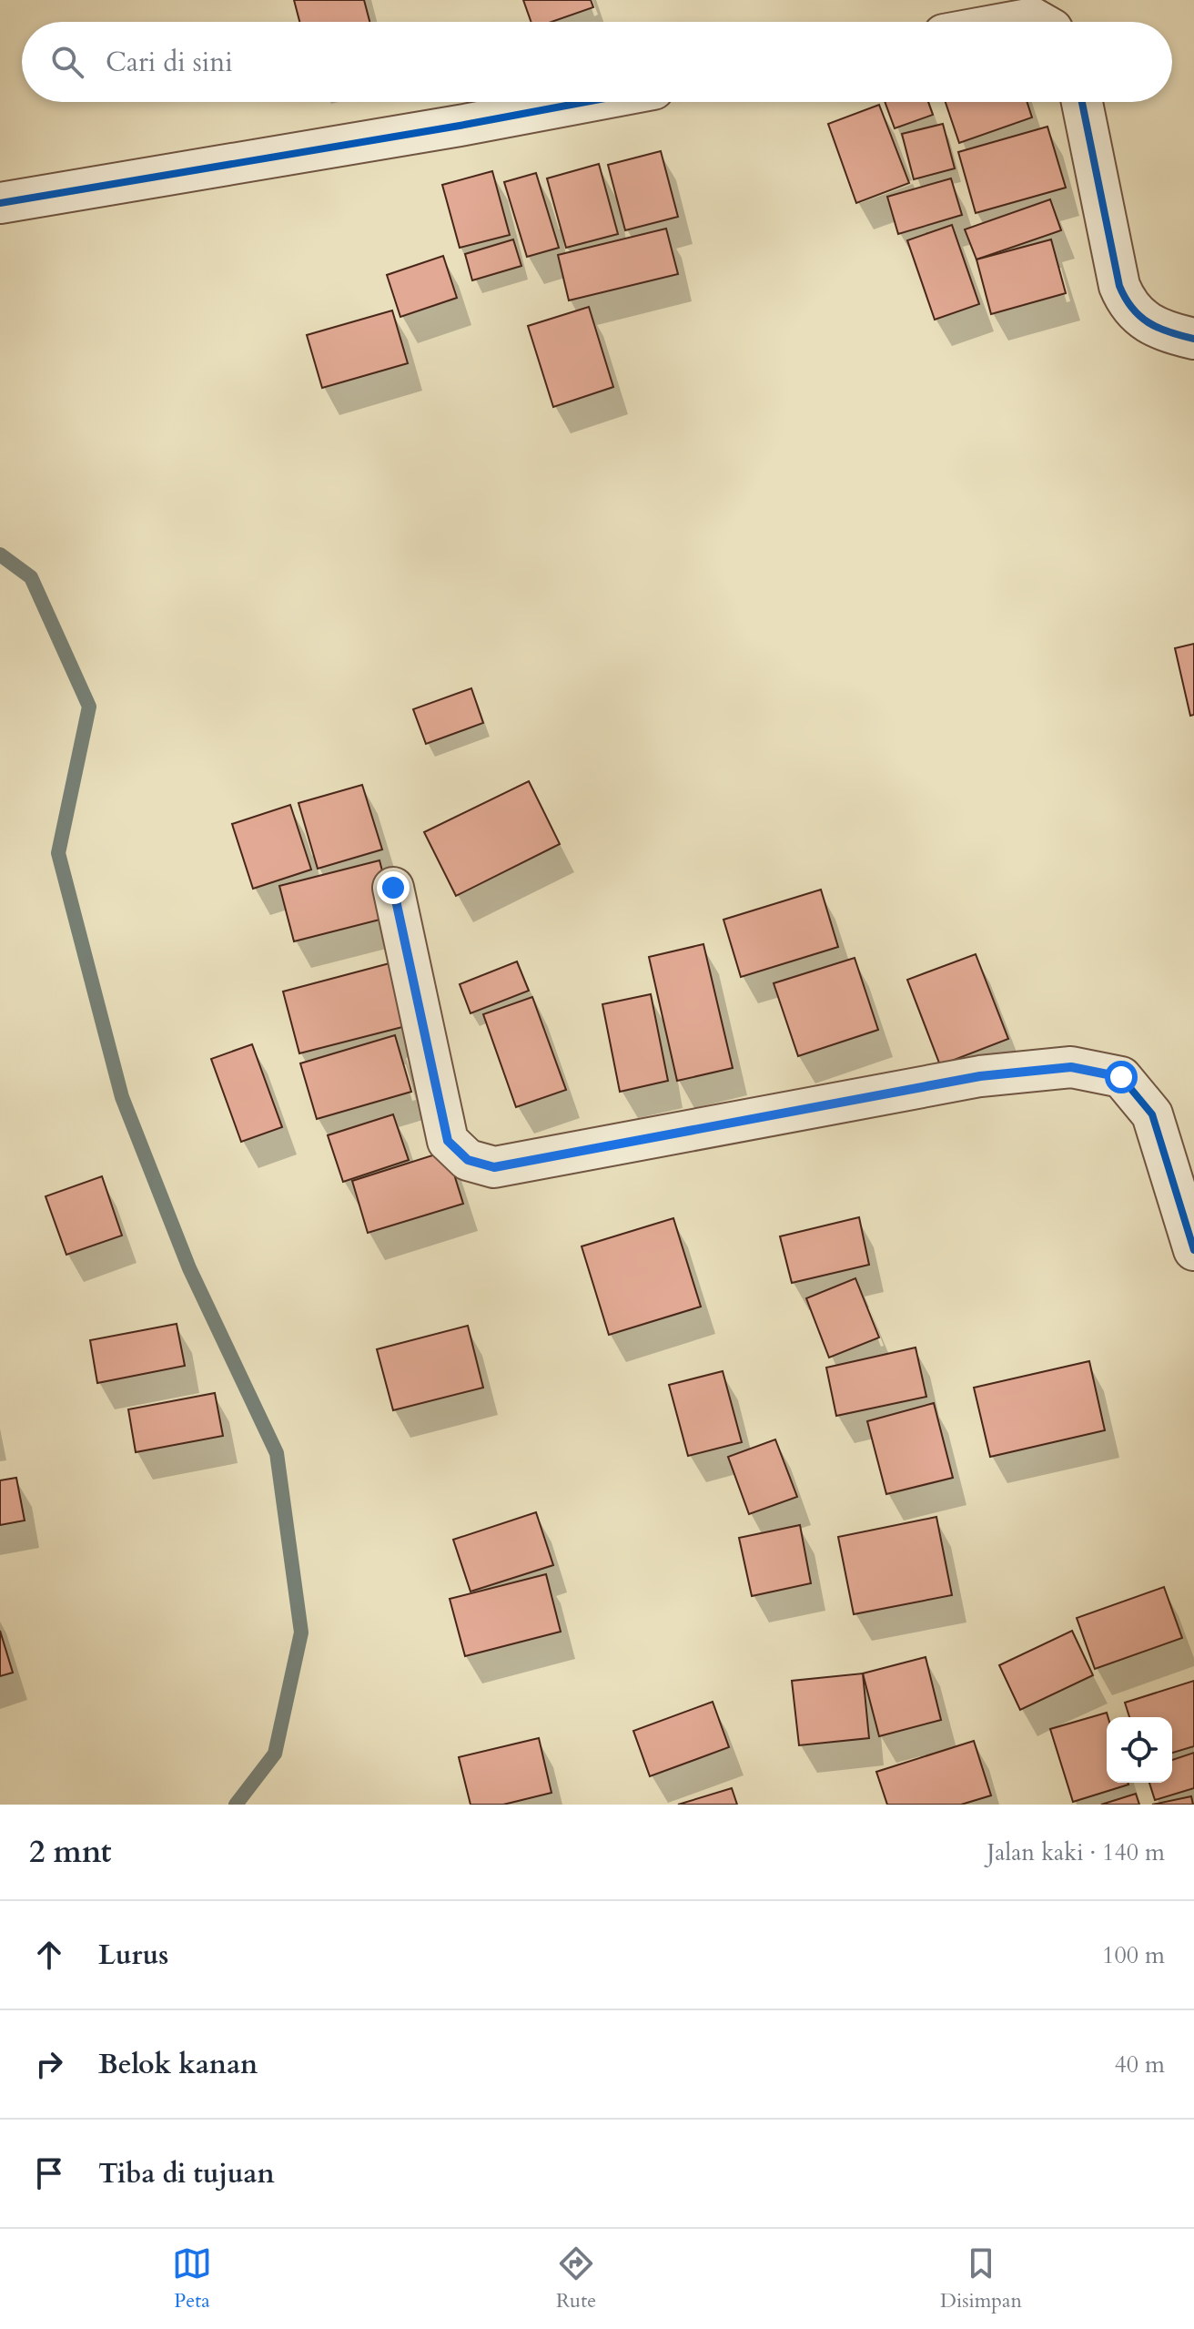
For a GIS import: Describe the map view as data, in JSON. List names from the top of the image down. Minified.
{"page":{"search":"Cari di sini","heading":["2 mnt","Jalan kaki · 140 m"],"list":[["Lurus","100 m"],["Belok kanan","40 m"],"Tiba di tujuan"],"nav":["Peta","Rute","Disimpan"]}}
